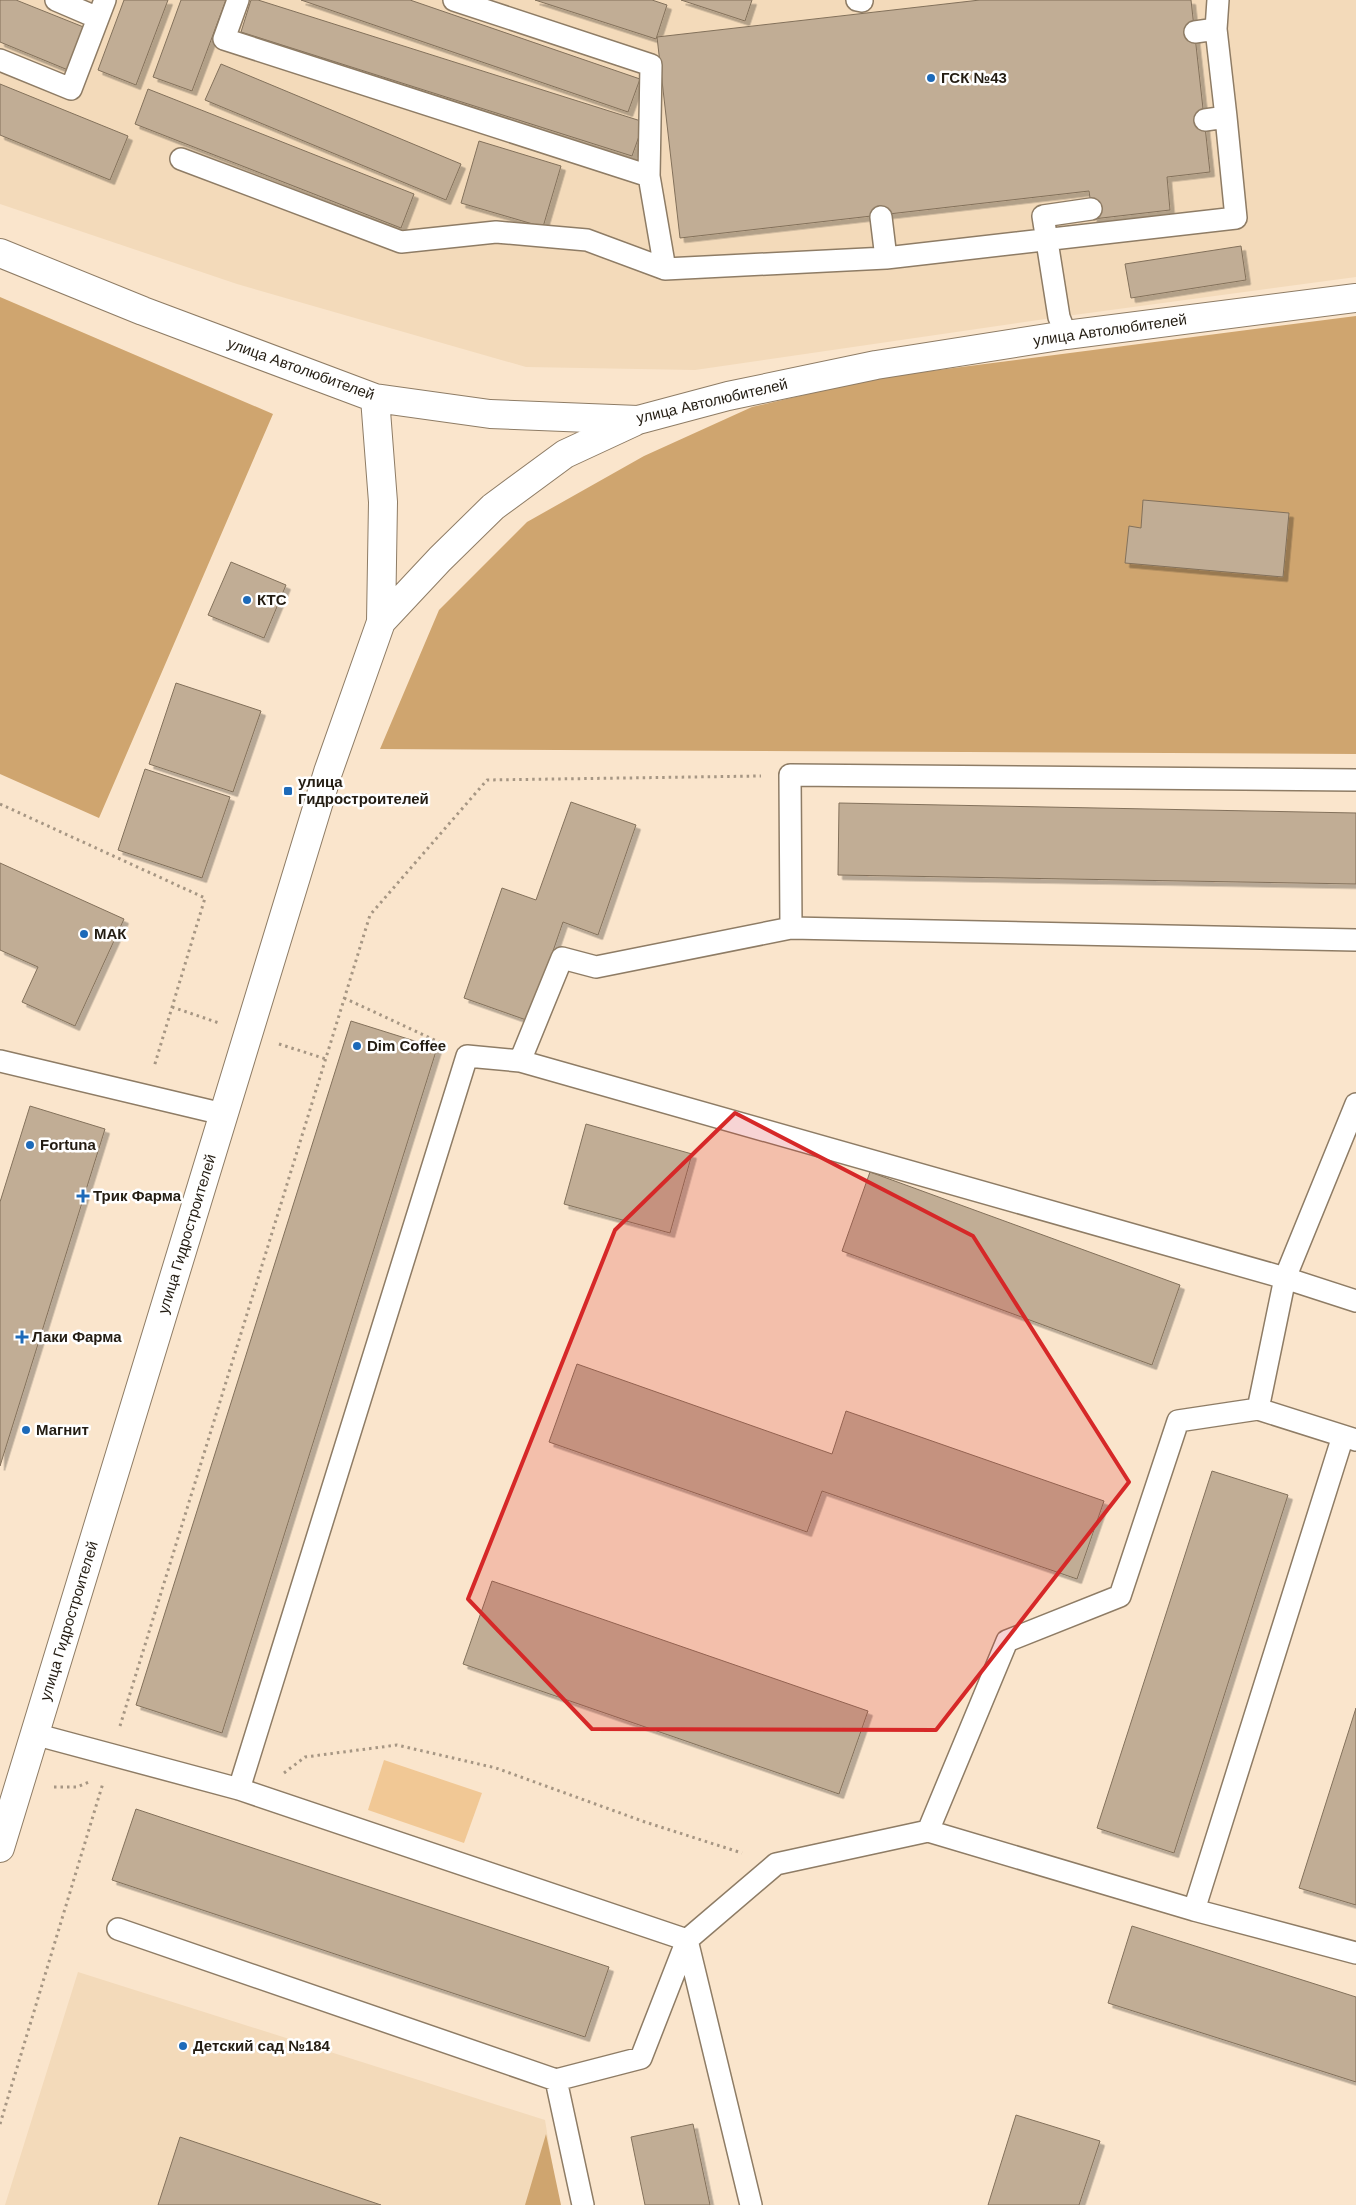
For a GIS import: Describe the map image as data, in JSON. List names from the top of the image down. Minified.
{"streets":{"street":["улица Автолюбителей","улица Гидростроителей"]},"crossings":[["улица Автолюбителей","улица Гидростроителей"]],"places":{"other":["ГСК №43","КТС","МАК","Dim Coffee","Fortuna","Магнит","Детский сад №184"],"transit":["улица Гидростроителей"],"health":["Трик Фарма","Лаки Фарма"]}}
